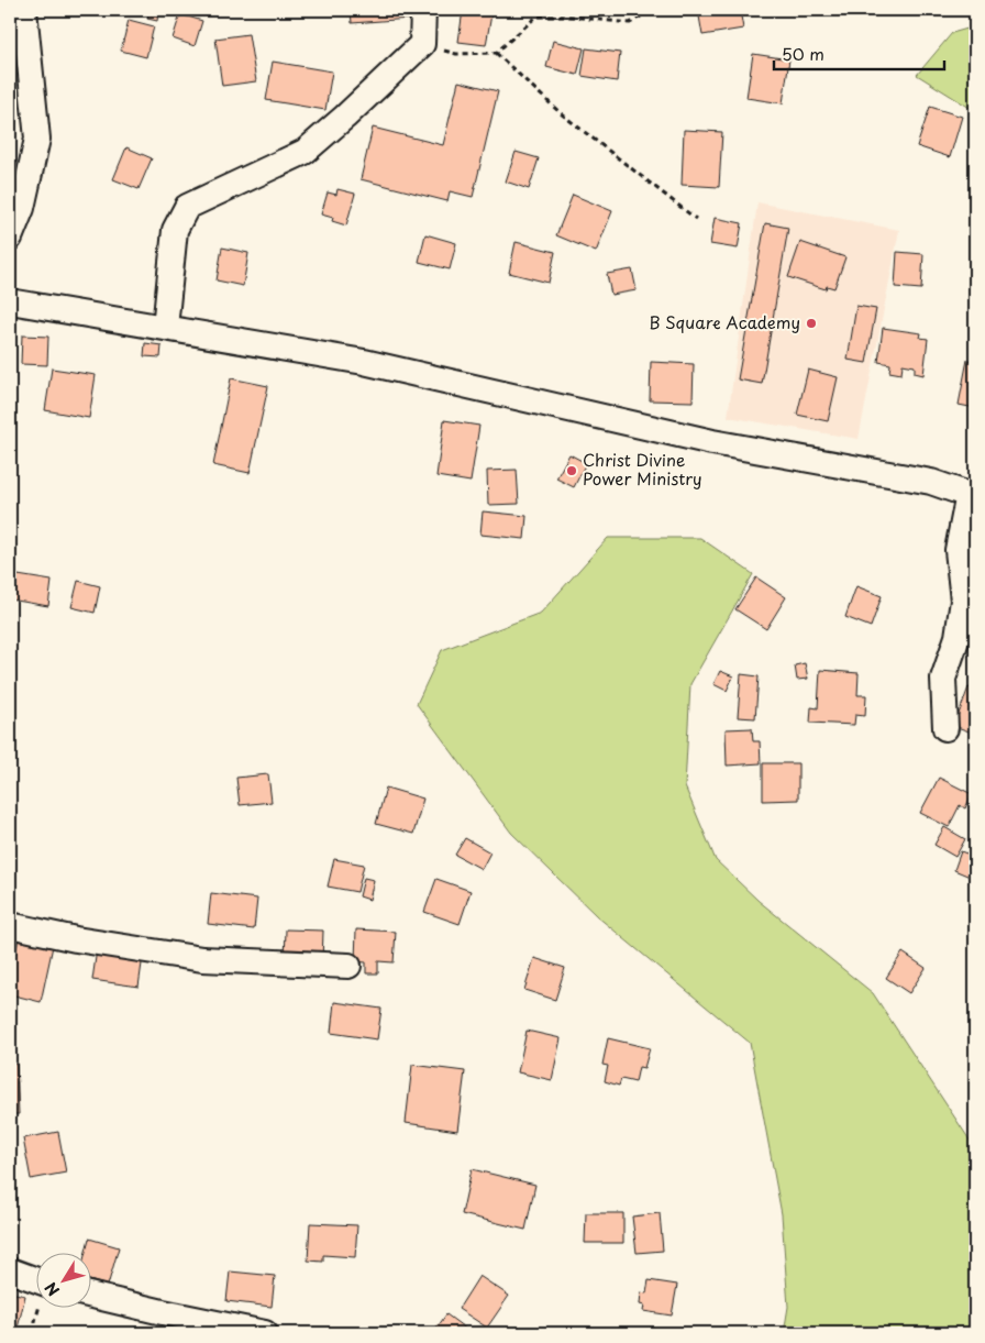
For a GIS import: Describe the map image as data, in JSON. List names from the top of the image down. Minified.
{"places":["B Square Academy","Christ Divine Power Ministry"],"scale_bar":"50 m","north":"bottom left"}
